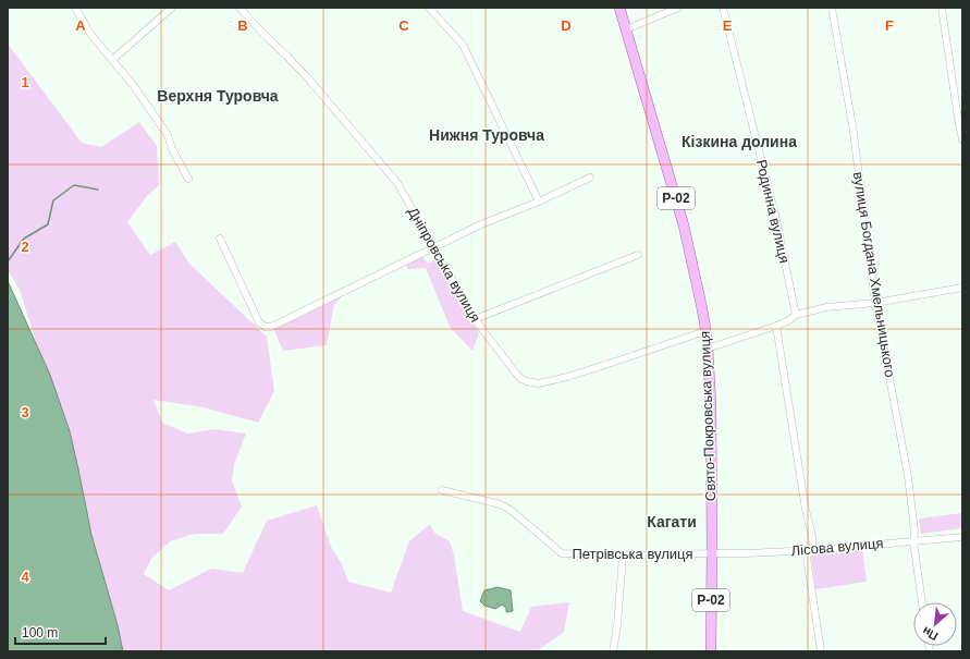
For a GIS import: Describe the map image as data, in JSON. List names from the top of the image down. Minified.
{"streets":{"main road":["Р-02","Свято-Покровська вулиця"],"street":["Родинна вулиця","Дніпровська вулиця","вулиця Богдана Хмельницького","Лісова вулиця","Петрівська вулиця"]},"crossings":[["Р-02","Свято-Покровська вулиця"],["Р-02","Лісова вулиця"],["Р-02","Петрівська вулиця"],["Дніпровська вулиця","Свято-Покровська вулиця"],["вулиця Богдана Хмельницького","Лісова вулиця"],["Свято-Покровська вулиця","Лісова вулиця"],["Свято-Покровська вулиця","Петрівська вулиця"],["Лісова вулиця","Петрівська вулиця"]],"districts":["Верхня Туровча","Нижня Туровча","Кізкина долина","Кагати"],"scale_bar":"100 m","north":"bottom left","grid":{"columns":["A","B","C","D","E","F"],"rows":["1","2","3","4"]}}
